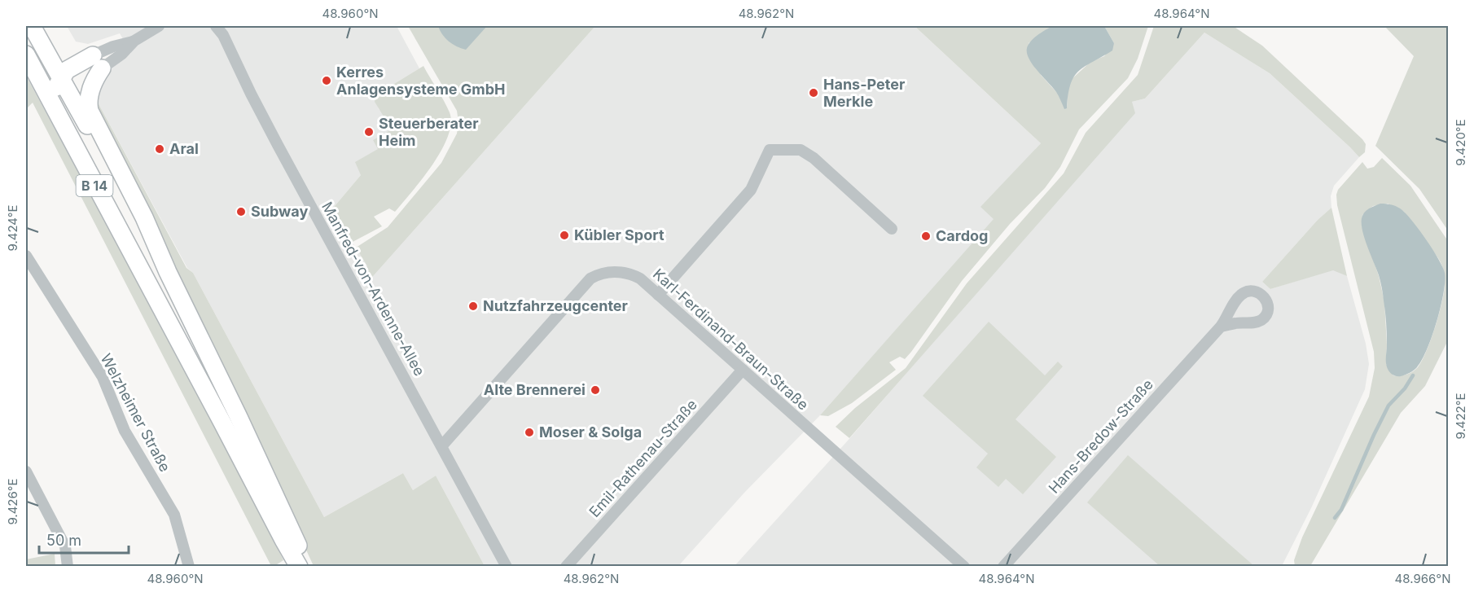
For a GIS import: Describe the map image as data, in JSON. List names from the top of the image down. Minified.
{"streets":{"main road":["B 14"],"street":["Manfred-von-Ardenne-Allee","Karl-Ferdinand-Braun-Straße","Welzheimer Straße","Hans-Bredow-Straße","Emil-Rathenau-Straße"]},"crossings":[["Manfred-von-Ardenne-Allee","Karl-Ferdinand-Braun-Straße"],["Karl-Ferdinand-Braun-Straße","Emil-Rathenau-Straße"]],"places":["Kerres Anlagensysteme GmbH","Hans-Peter Merkle","Steuerberater Heim","Aral","Subway","Kübler Sport","Cardog","Nutzfahrzeugcenter","Alte Brennerei","Moser & Solga"],"scale_bar":"50 m","coordinates":["48.960°N","48.962°N","48.964°N","9.420°E","9.424°E","9.422°E","9.426°E","48.966°N"]}
